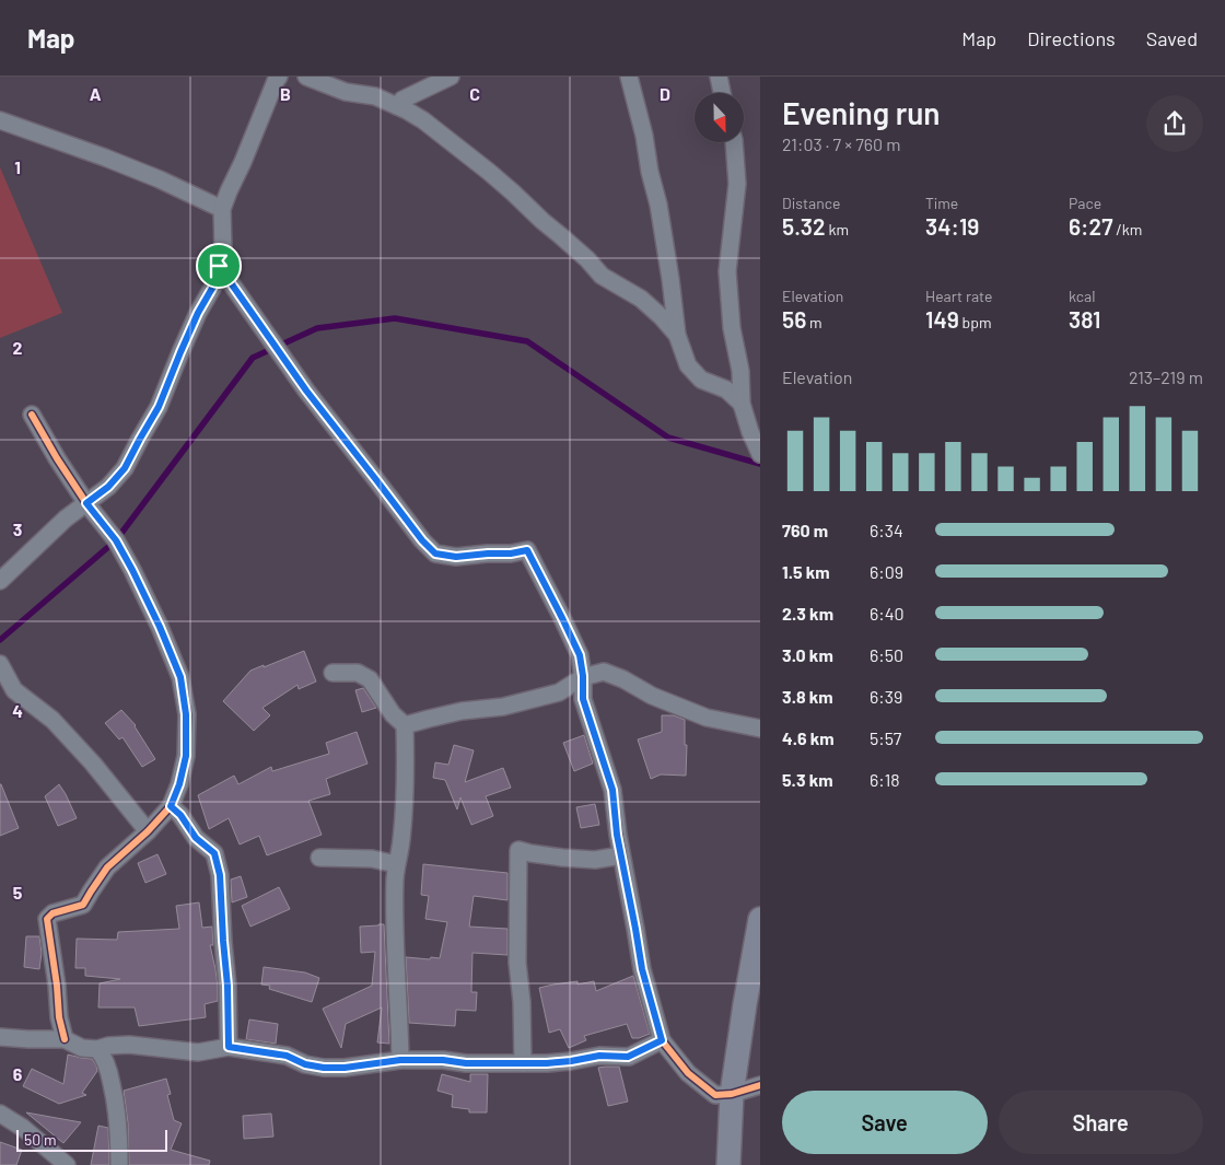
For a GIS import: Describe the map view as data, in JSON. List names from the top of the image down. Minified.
{"scale_bar":"50 m","north":"bottom","page":{"header":"Map","nav":["Map","Directions","Saved"],"heading":["Evening run","21:03 · 7 × 760 m"],"stats":[["Distance","5.32 km"],["Time","34:19"],["Pace","6:27 /km"],["Elevation","56 m"],["Heart rate","149 bpm"],["kcal","381"]],"chart":["Elevation","213–219 m"],"list":[{"name":"760 m","note":"6:34"},{"name":"1.5 km","note":"6:09"},{"name":"2.3 km","note":"6:40"},{"name":"3.0 km","note":"6:50"},{"name":"3.8 km","note":"6:39"},{"name":"4.6 km","note":"5:57"},{"name":"5.3 km","note":"6:18"}],"buttons":["Save","Share"],"scale":"50 m"},"grid":{"columns":["A","B","C","D"],"rows":["1","2","3","4","5","6"]}}
